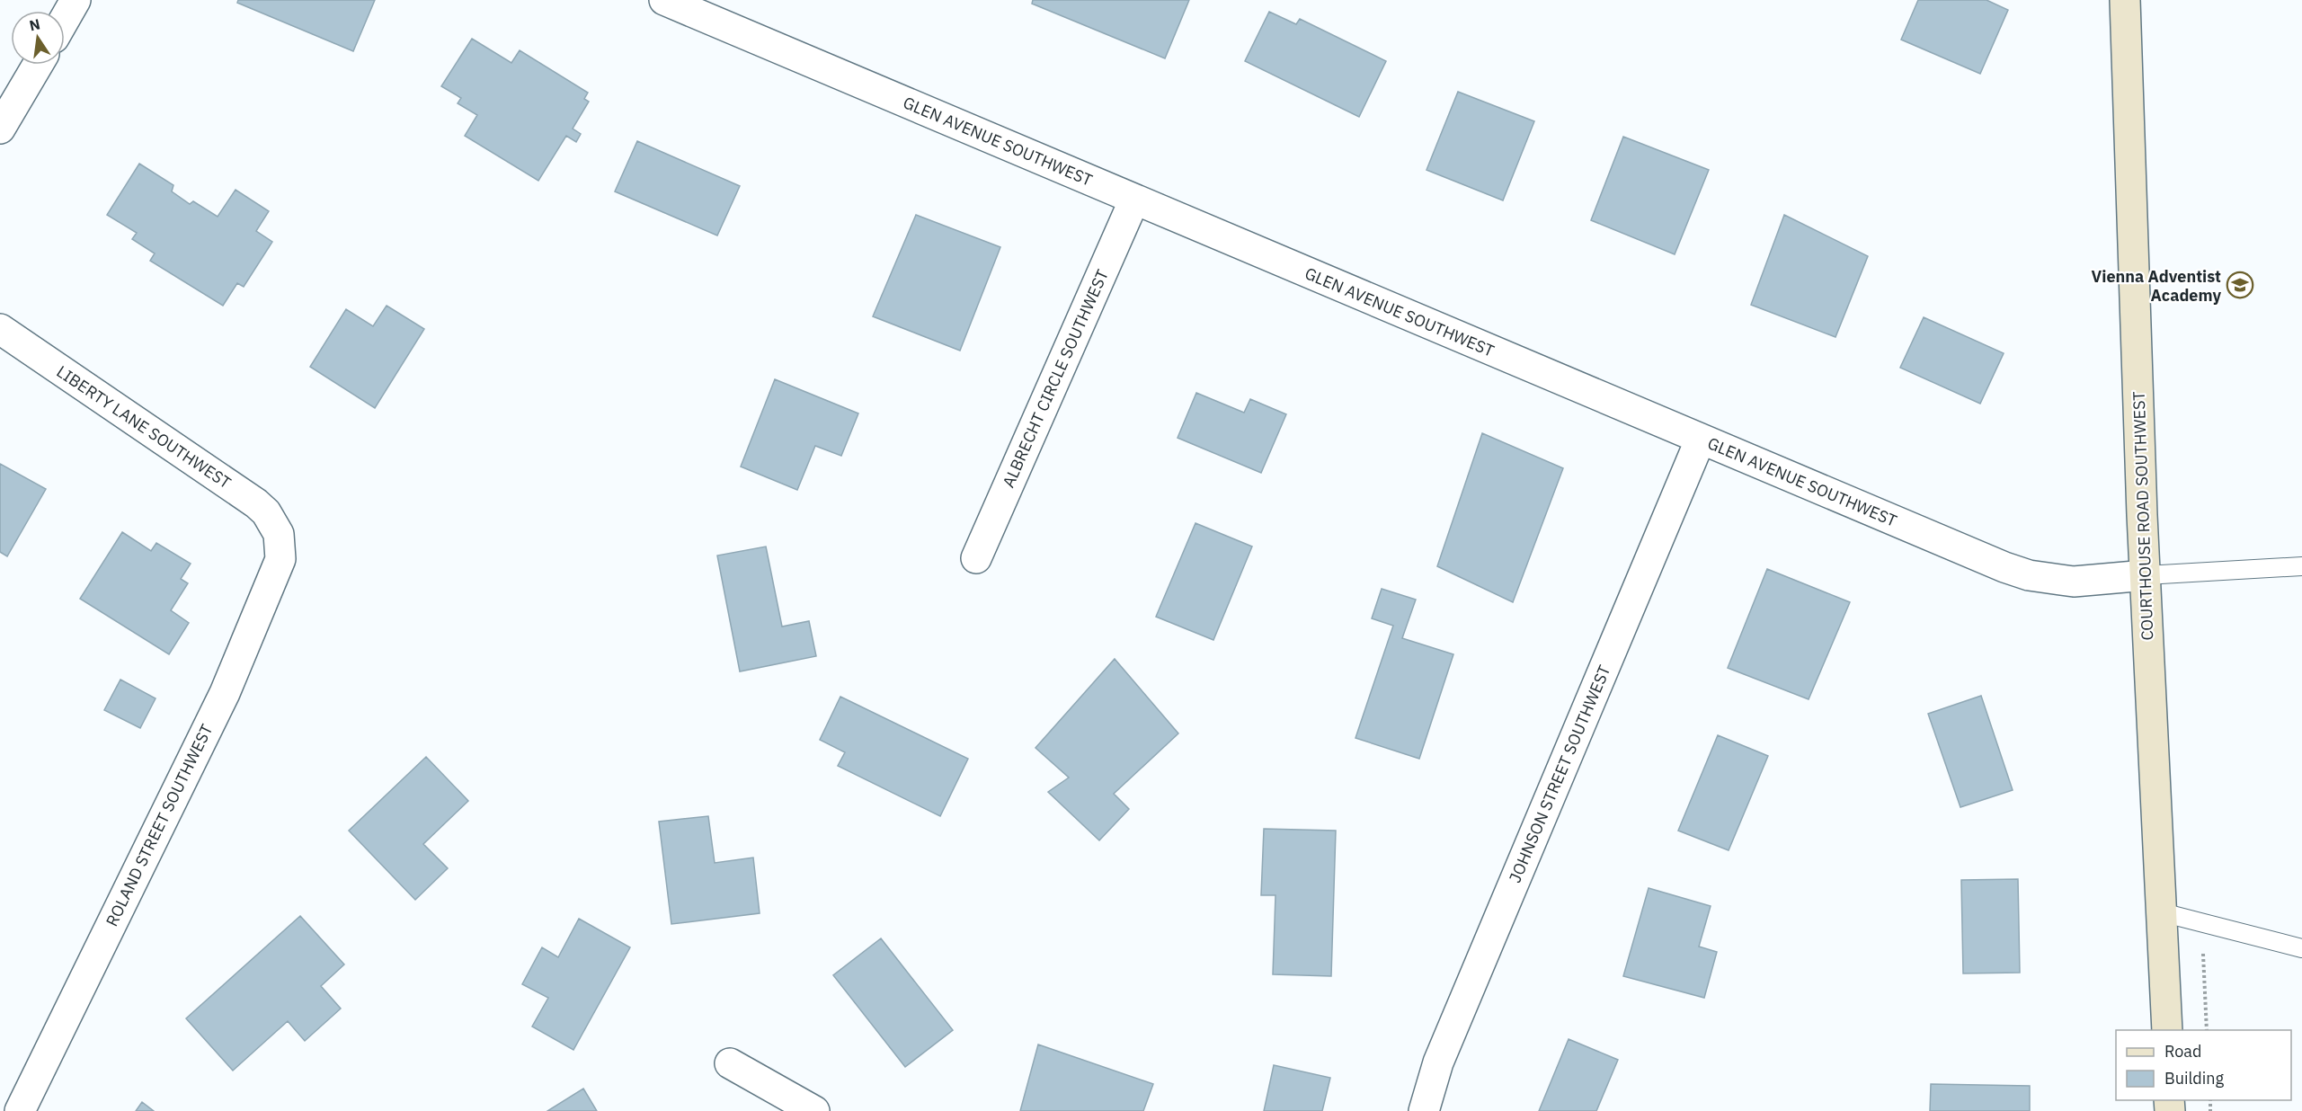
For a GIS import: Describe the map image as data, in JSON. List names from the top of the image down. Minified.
{"streets":{"street":["GLEN AVENUE SOUTHWEST","ALBRECHT CIRCLE SOUTHWEST","LIBERTY LANE SOUTHWEST","COURTHOUSE ROAD SOUTHWEST","JOHNSON STREET SOUTHWEST","ROLAND STREET SOUTHWEST"]},"crossings":[["GLEN AVENUE SOUTHWEST","ALBRECHT CIRCLE SOUTHWEST"],["GLEN AVENUE SOUTHWEST","COURTHOUSE ROAD SOUTHWEST"],["GLEN AVENUE SOUTHWEST","JOHNSON STREET SOUTHWEST"],["LIBERTY LANE SOUTHWEST","ROLAND STREET SOUTHWEST"]],"places":{"school or university":["Vienna Adventist Academy"]},"legend":["Road","Building"],"north":"top"}
